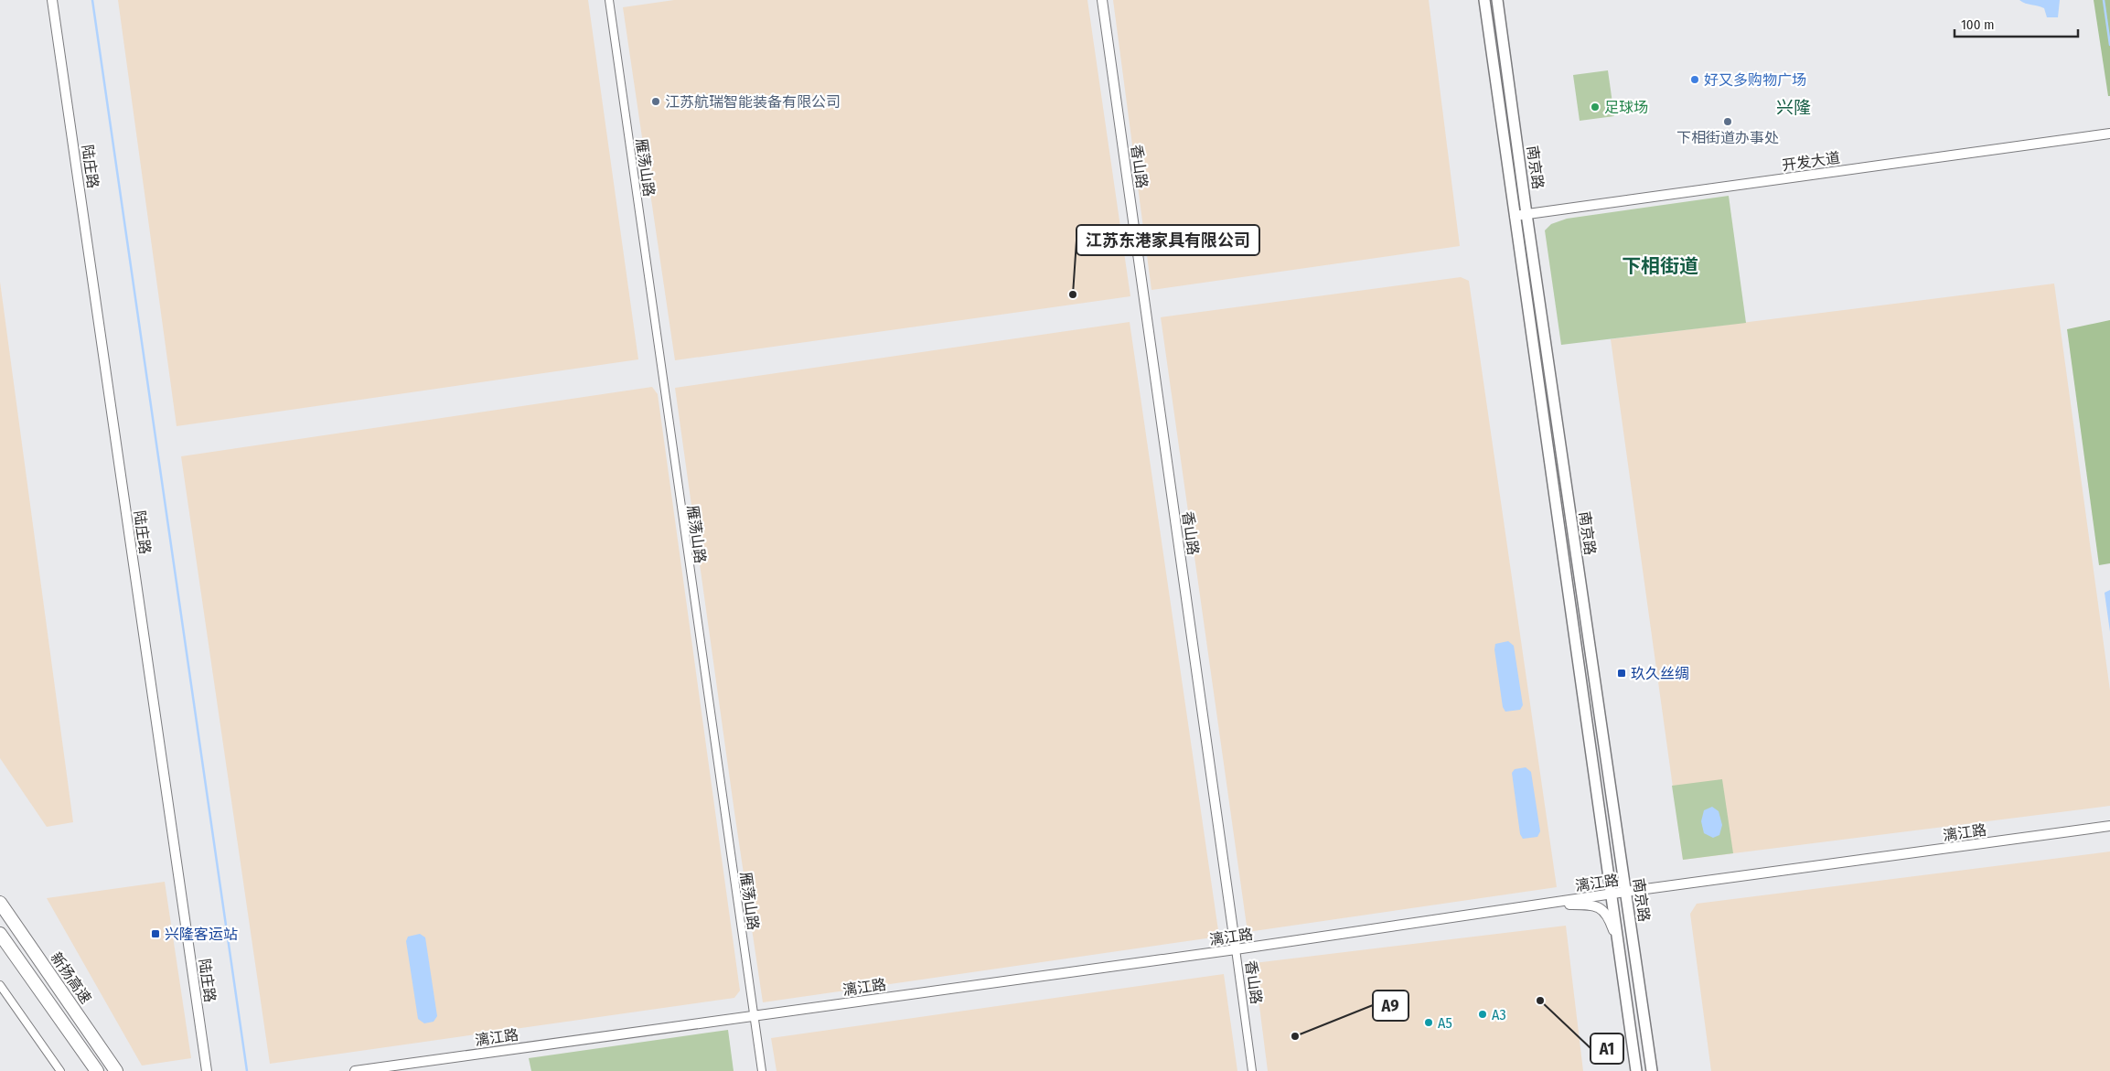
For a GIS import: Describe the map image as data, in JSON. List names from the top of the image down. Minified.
{"streets":{"highway":["新扬高速"],"main road":["南京路"],"street":["开发大道","陆庄路","香山路","雁荡山路","漓江路"]},"crossings":[["开发大道","南京路"],["香山路","漓江路"],["雁荡山路","漓江路"],["南京路","漓江路"]],"districts":["兴隆","下相街道"],"places":{"other":["好又多购物广场","江苏航瑞智能装备有限公司","足球场","下相街道办事处","江苏东港家具有限公司","A1","A3","A5","A9"],"transit":["玖久丝绸","兴隆客运站"]},"scale_bar":"100 m"}
